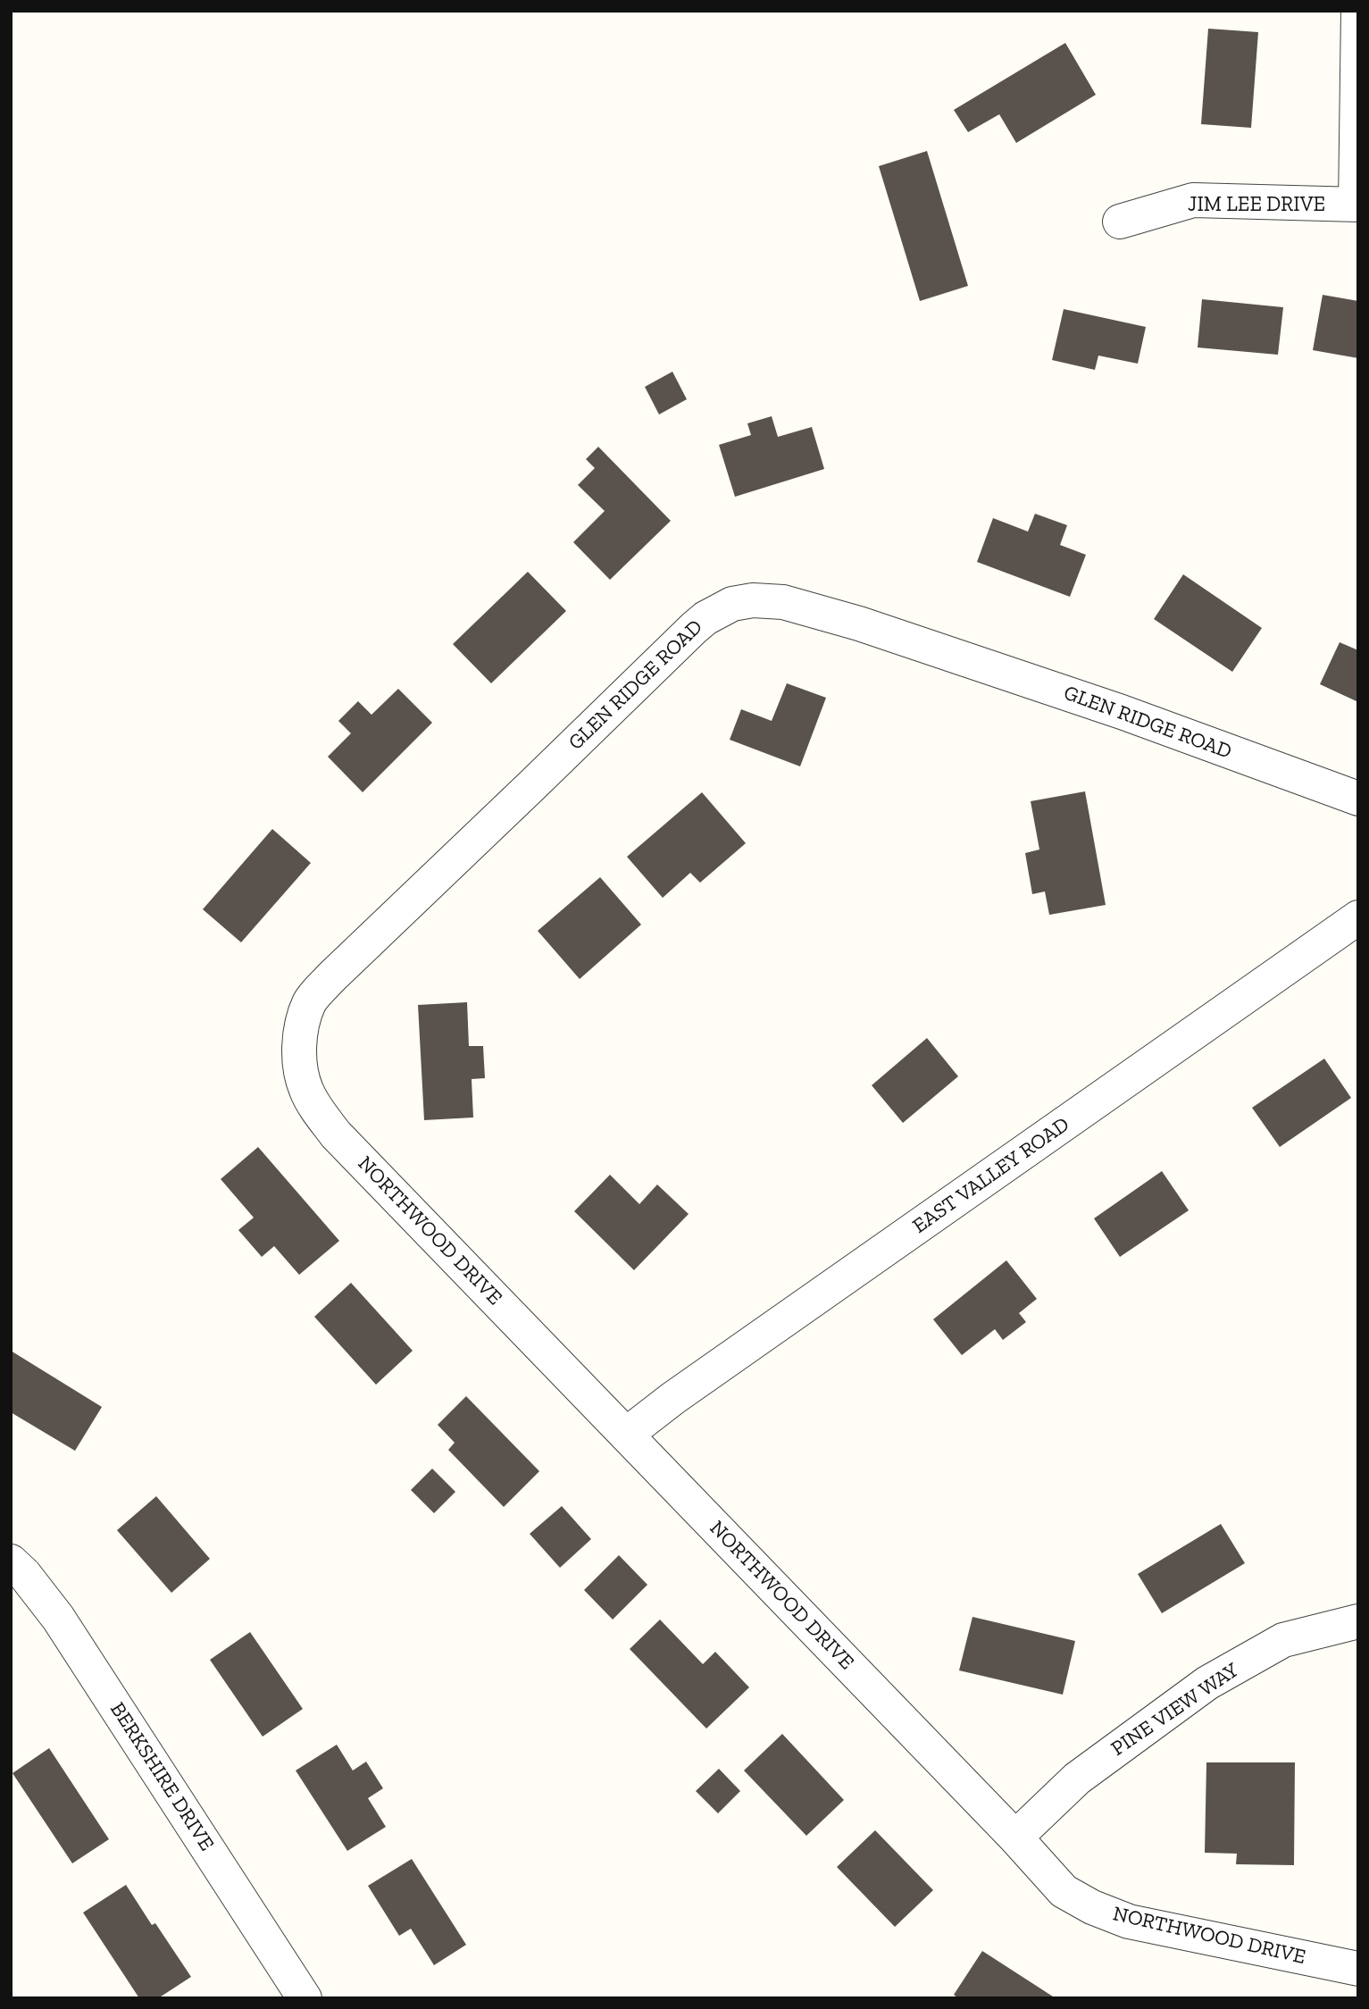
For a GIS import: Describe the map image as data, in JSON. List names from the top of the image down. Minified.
{"streets":{"street":["JIM LEE DRIVE","GLEN RIDGE ROAD","EAST VALLEY ROAD","NORTHWOOD DRIVE","PINE VIEW WAY","BERKSHIRE DRIVE"]},"crossings":[["GLEN RIDGE ROAD","NORTHWOOD DRIVE"],["EAST VALLEY ROAD","NORTHWOOD DRIVE"],["NORTHWOOD DRIVE","PINE VIEW WAY"]]}
